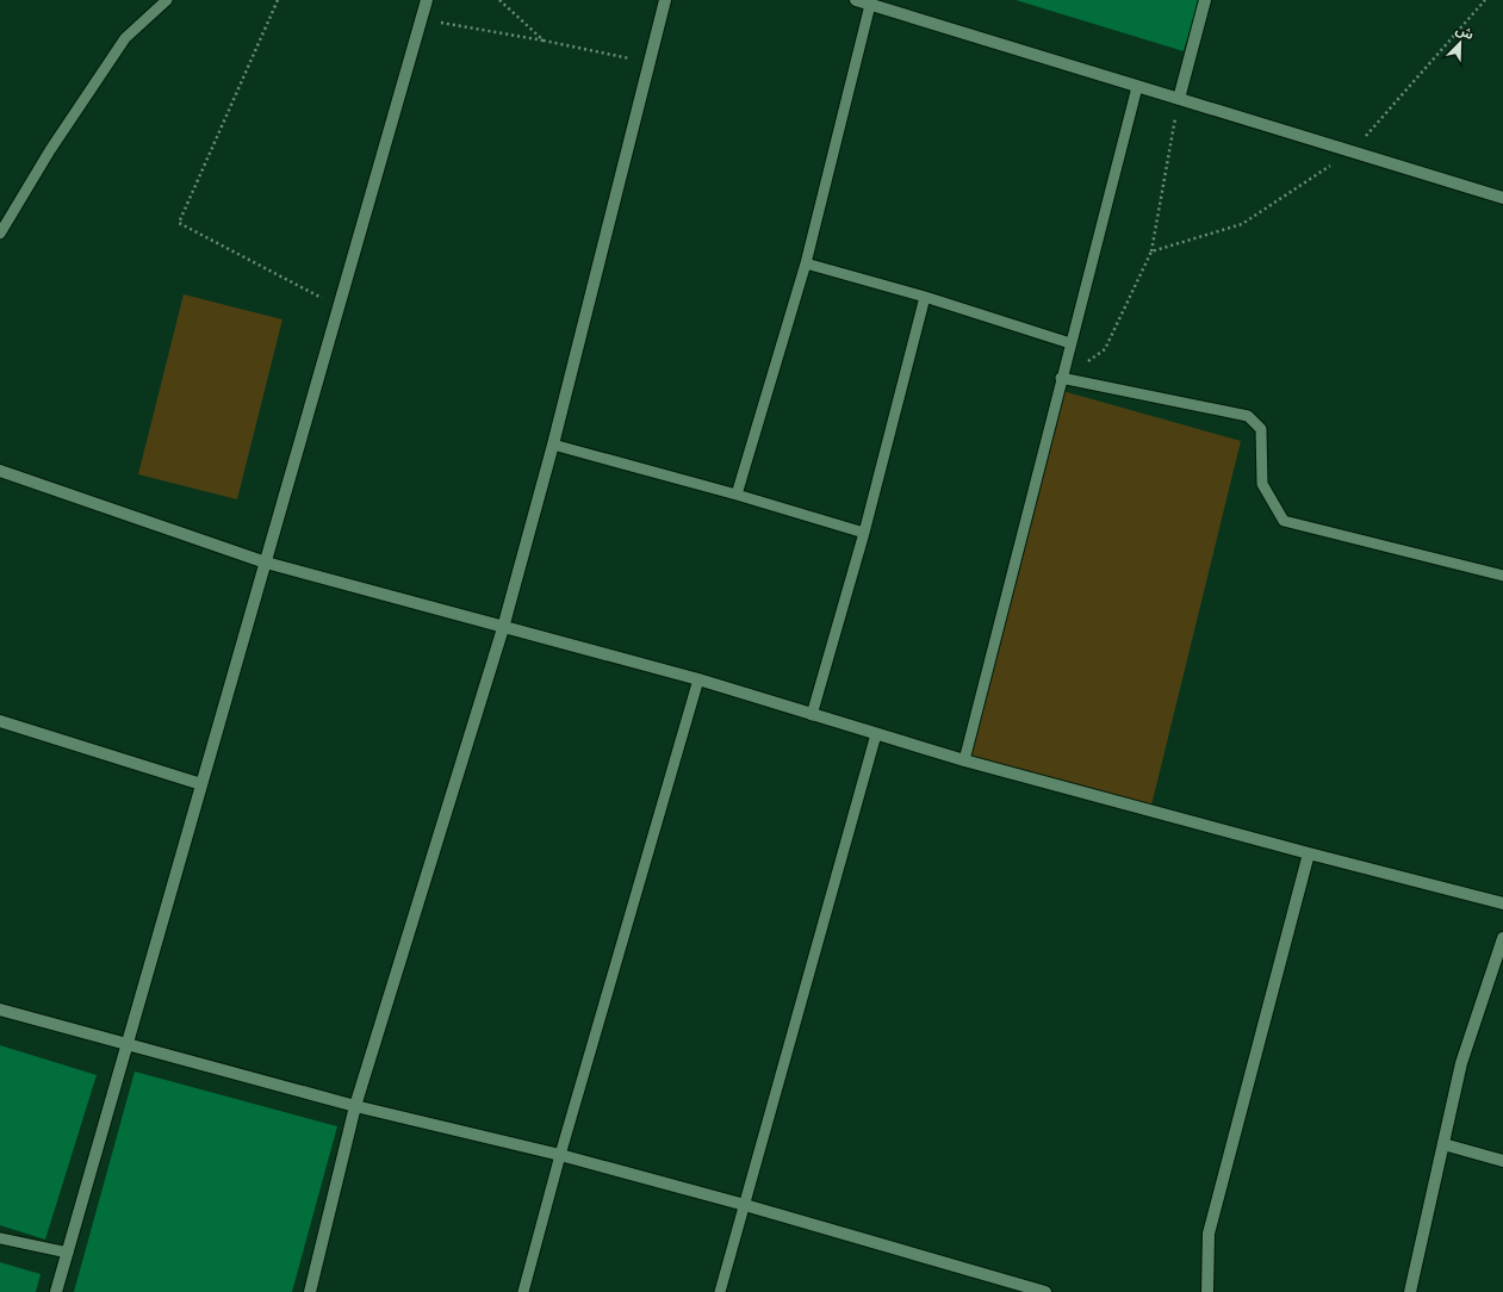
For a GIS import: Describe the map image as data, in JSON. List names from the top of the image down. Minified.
{"north":"top right"}
